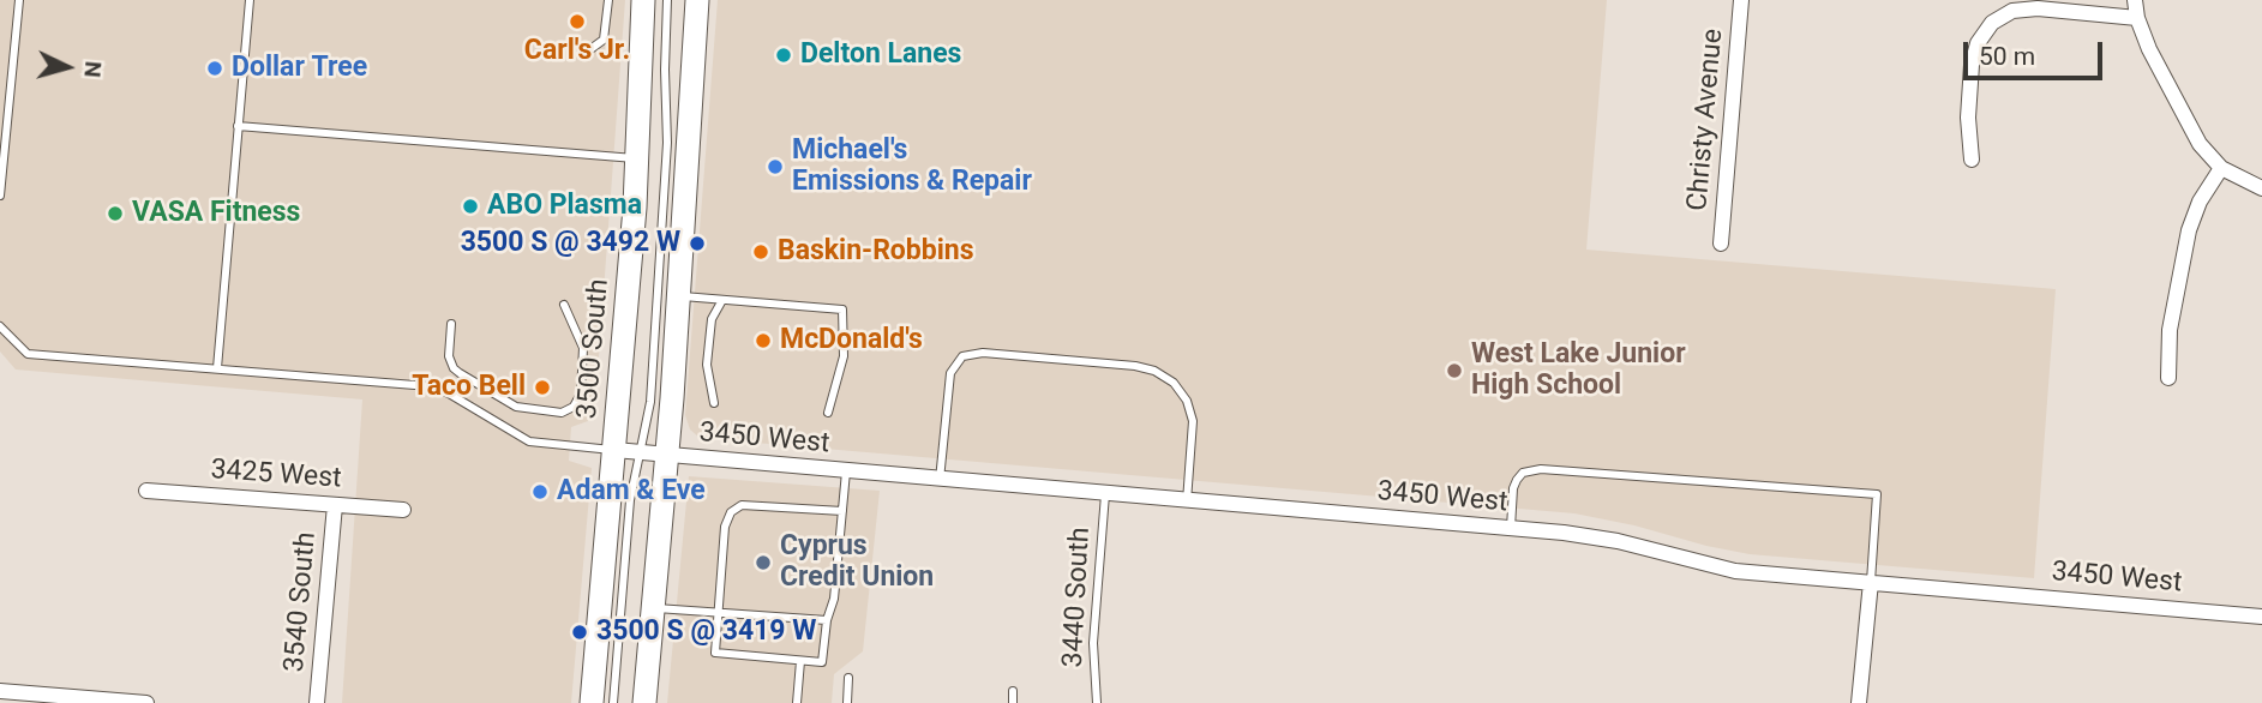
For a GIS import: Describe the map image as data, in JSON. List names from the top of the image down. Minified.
{"streets":{"main road":["3500 South"],"street":["Christy Avenue","3450 West","3425 West","3540 South"],"lane":["3440 South"]},"crossings":[["3500 South","3450 West"],["3450 West","3440 South"],["3425 West","3540 South"]],"places":["Carl's Jr.","Delton Lanes","Dollar Tree","Michael's Emissions & Repair","ABO Plasma","VASA Fitness","3500 S @ 3492 W","Baskin-Robbins","McDonald's","West Lake Junior High School","Taco Bell","Adam & Eve","Cyprus Credit Union","3500 S @ 3419 W"],"scale_bar":"50 m","north":"right"}
